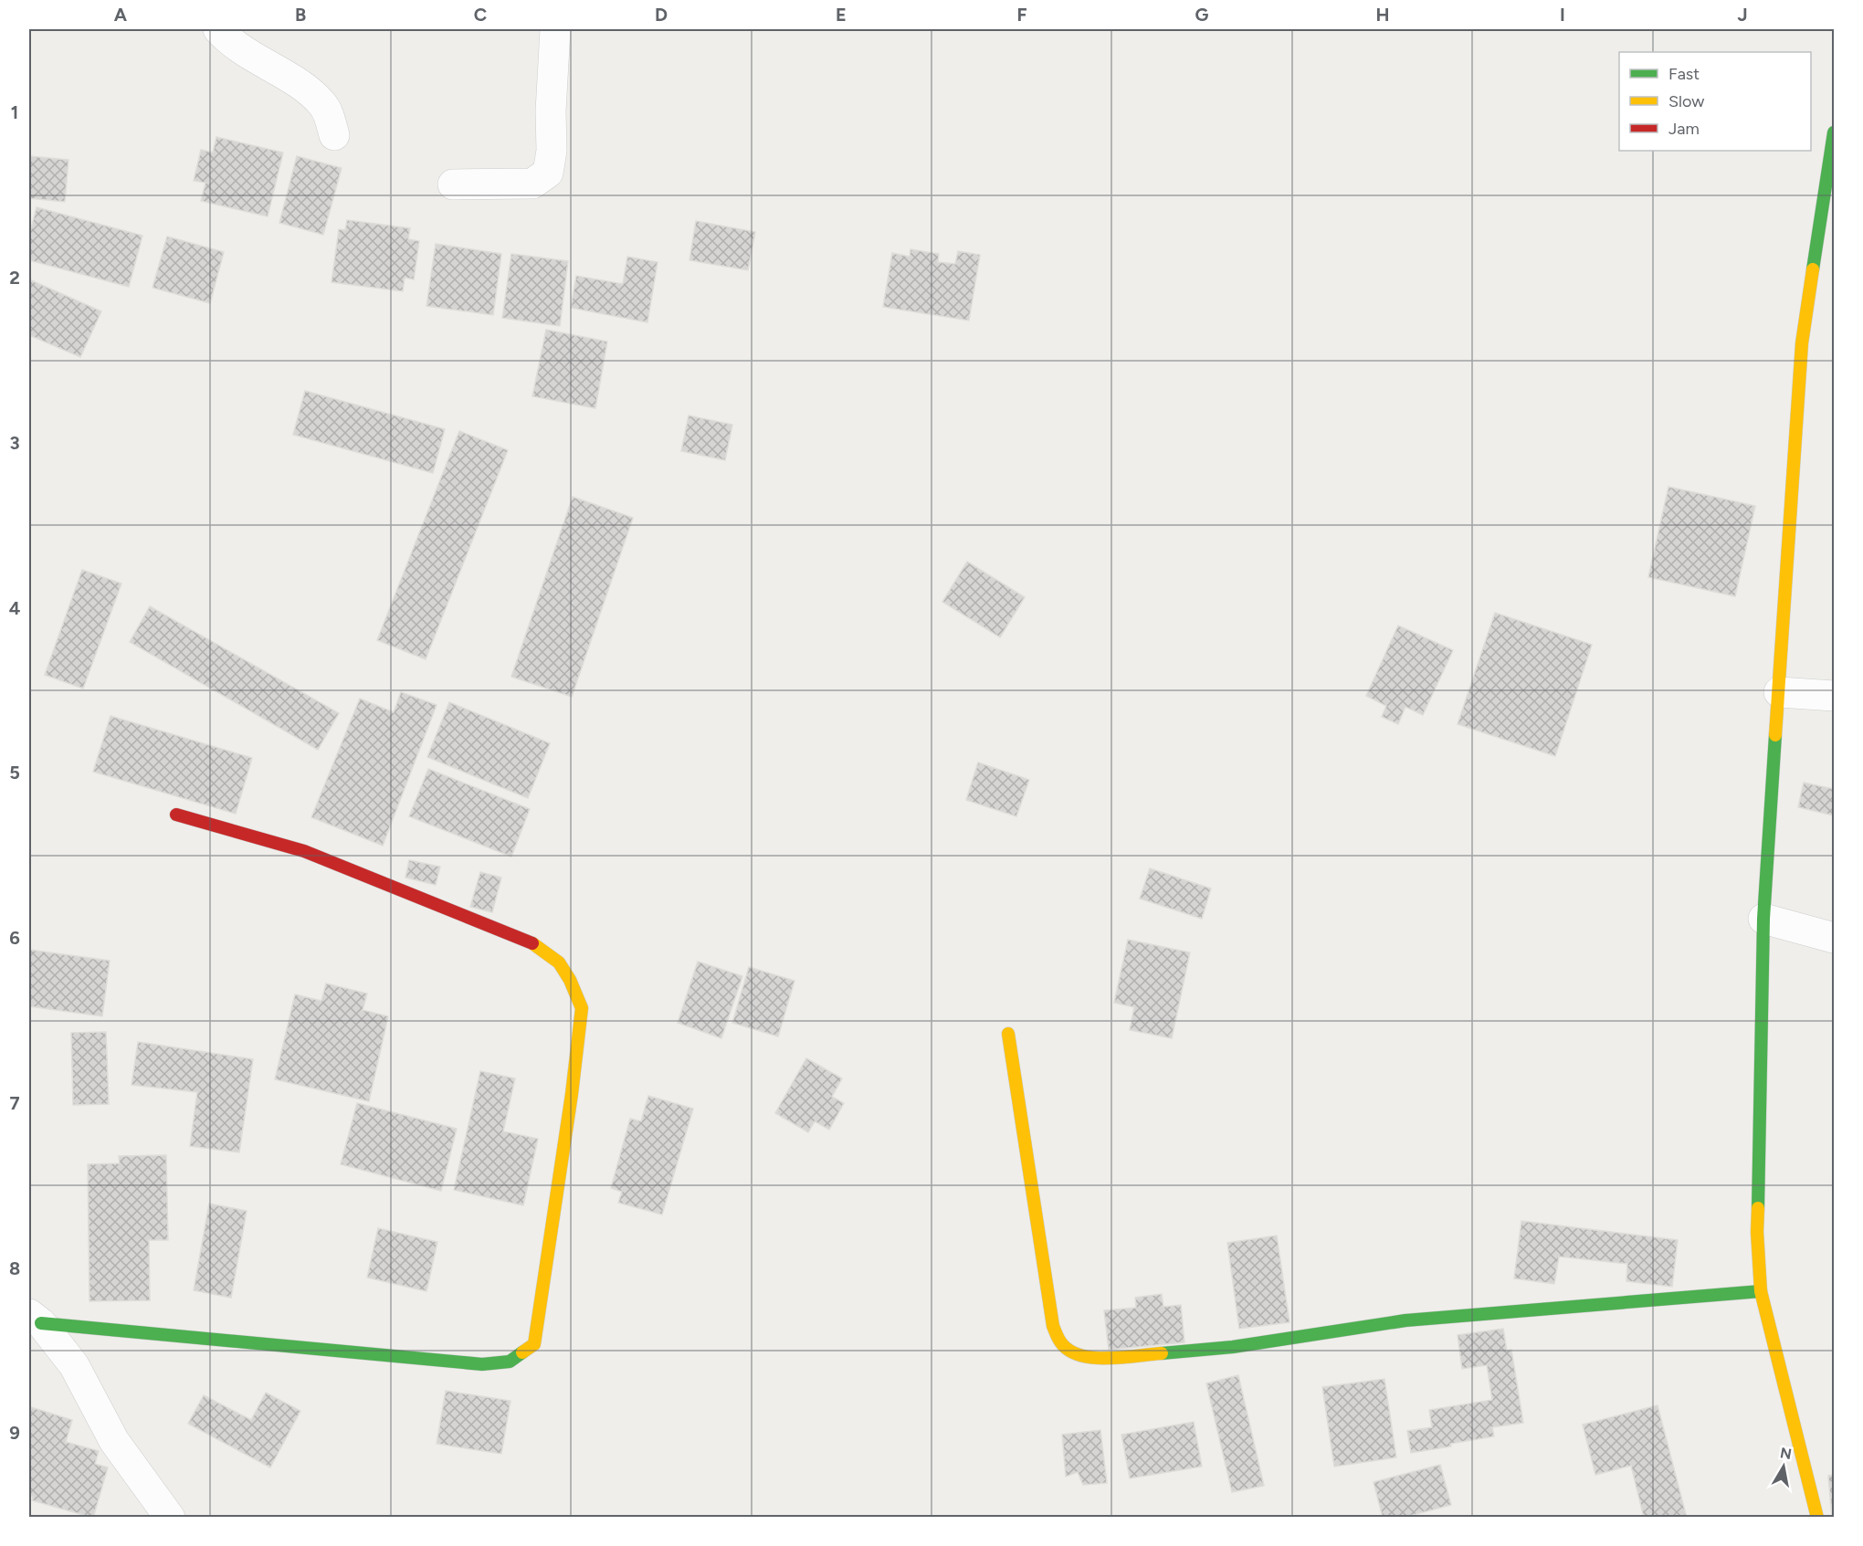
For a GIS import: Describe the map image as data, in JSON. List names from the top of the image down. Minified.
{"legend":["Fast","Slow","Jam"],"north":"top","grid":{"columns":["A","B","C","D","E","F","G","H","I","J"],"rows":["1","2","3","4","5","6","7","8","9"]}}
